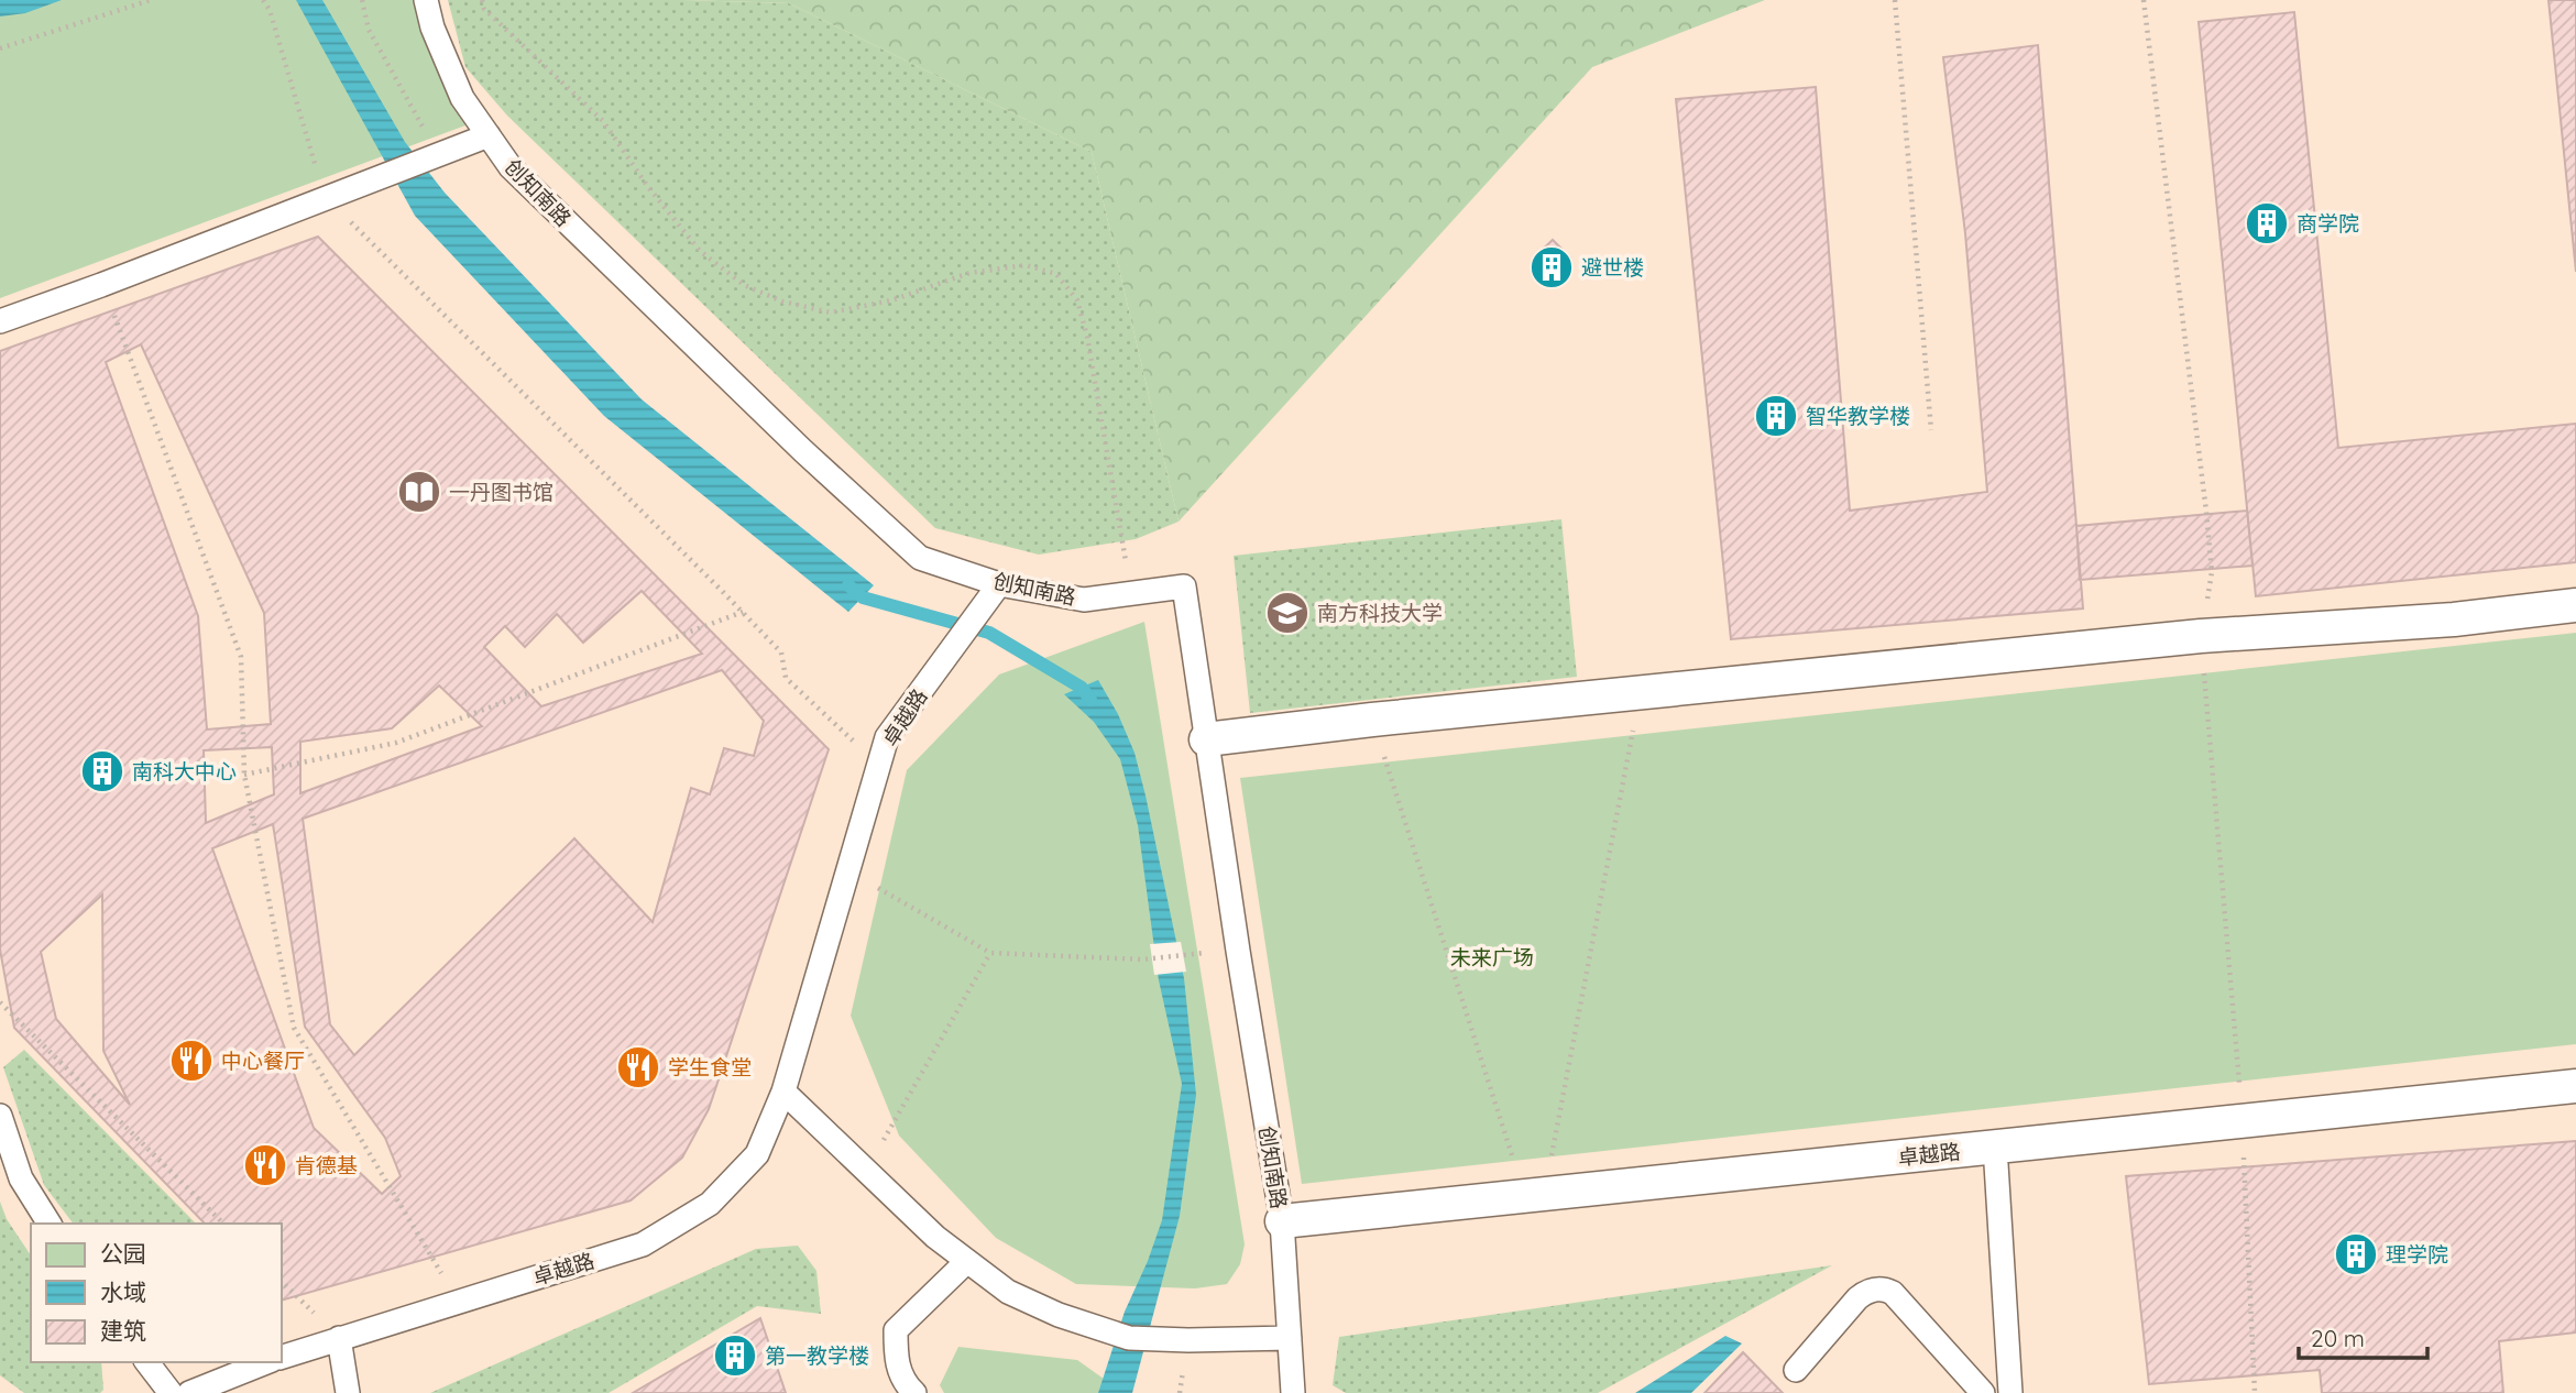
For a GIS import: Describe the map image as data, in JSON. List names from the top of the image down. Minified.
{"streets":{"street":["卓越路"],"lane":["创知南路"]},"crossings":[["创知南路","卓越路"]],"parks":["未来广场"],"places":{"building":["商学院","避世楼","智华教学楼","南科大中心","理学院","第一教学楼"],"library":["一丹图书馆"],"school or university":["南方科技大学"],"restaurant":["中心餐厅","学生食堂","肯德基"]},"legend":["公园","水域","建筑"],"scale_bar":"20 m"}
